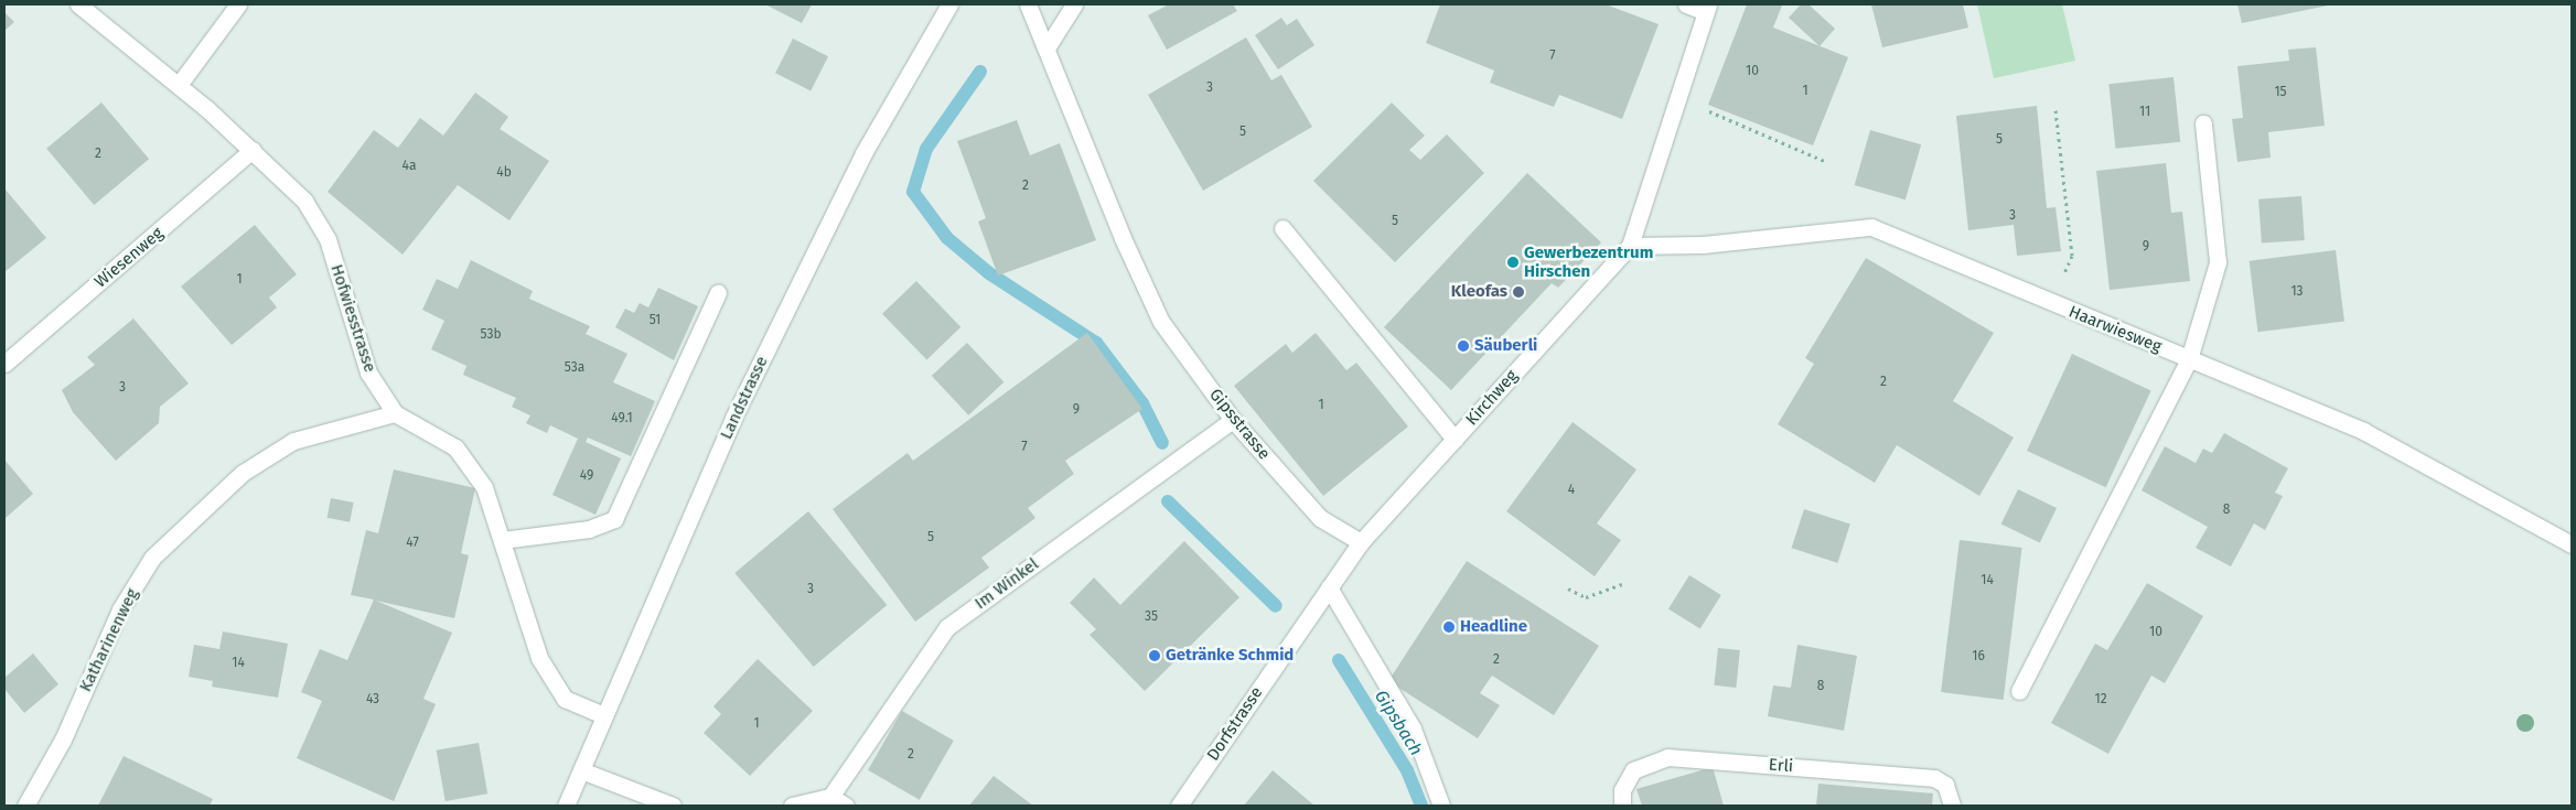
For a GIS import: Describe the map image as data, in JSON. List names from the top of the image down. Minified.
{"streets":{"street":["Wiesenweg","Hofwiesstrasse","Haarwiesweg","Landstrasse","Kirchweg","Gipsstrasse","Im Winkel","Katharinenweg","Dorfstrasse","Erli"]},"crossings":[["Wiesenweg","Hofwiesstrasse"],["Hofwiesstrasse","Landstrasse"],["Hofwiesstrasse","Katharinenweg"],["Haarwiesweg","Kirchweg"],["Kirchweg","Gipsstrasse"],["Gipsstrasse","Im Winkel"]],"water":["Gipsbach"],"places":["Gewerbezentrum Hirschen","Kleofas","Säuberli","Headline","Getränke Schmid"],"house_numbers":["7","10","3","1","15","11","5","5","2","4a","4b","2","3","5","9","1","13","51","53b","53a","2","3","1","9","49.1","7","49","4","8","5","47","14","3","35","10","16","2","14","8","43","12","1","2"]}
